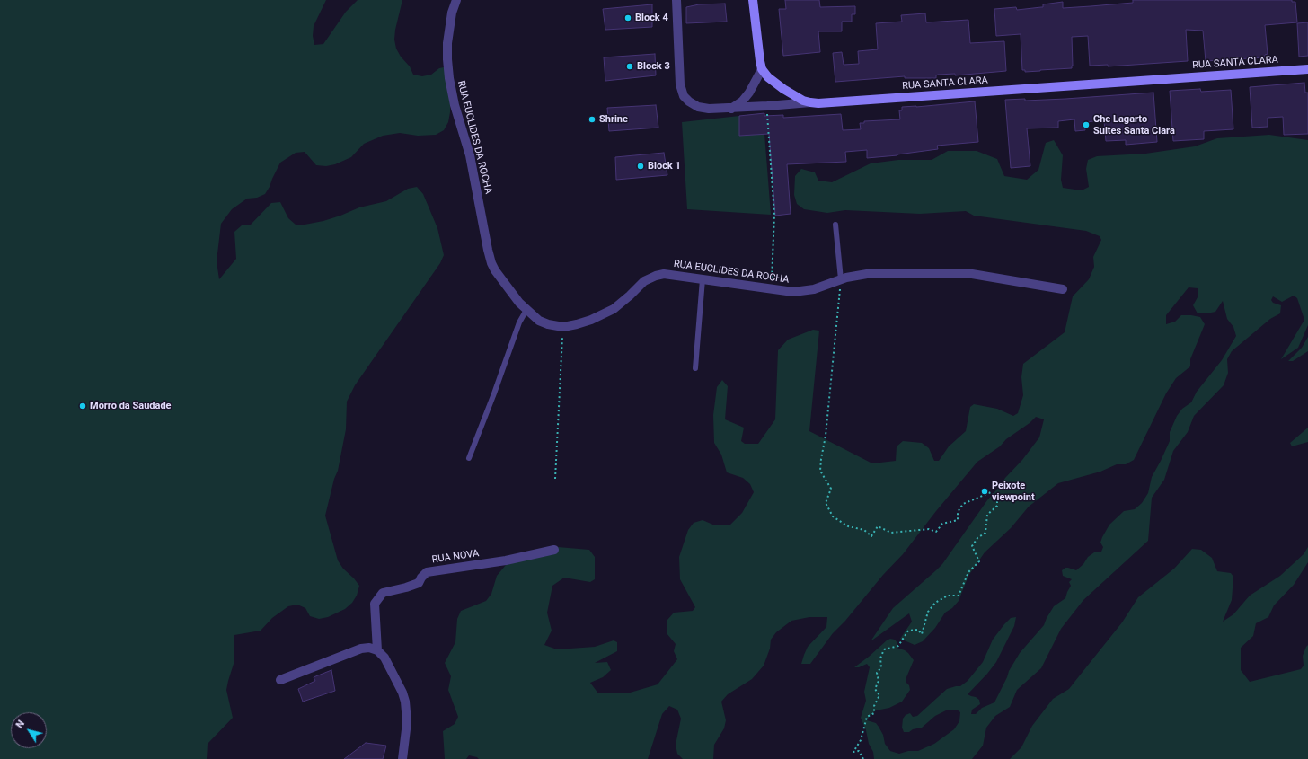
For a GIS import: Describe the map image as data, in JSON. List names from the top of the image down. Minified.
{"streets":{"main road":["RUA SANTA CLARA"],"street":["RUA EUCLIDES DA ROCHA","RUA NOVA"]},"places":["Block 4","Block 3","Shrine","Che Lagarto Suites Santa Clara","Block 1","Morro da Saudade","Peixote viewpoint"],"north":"top left"}
